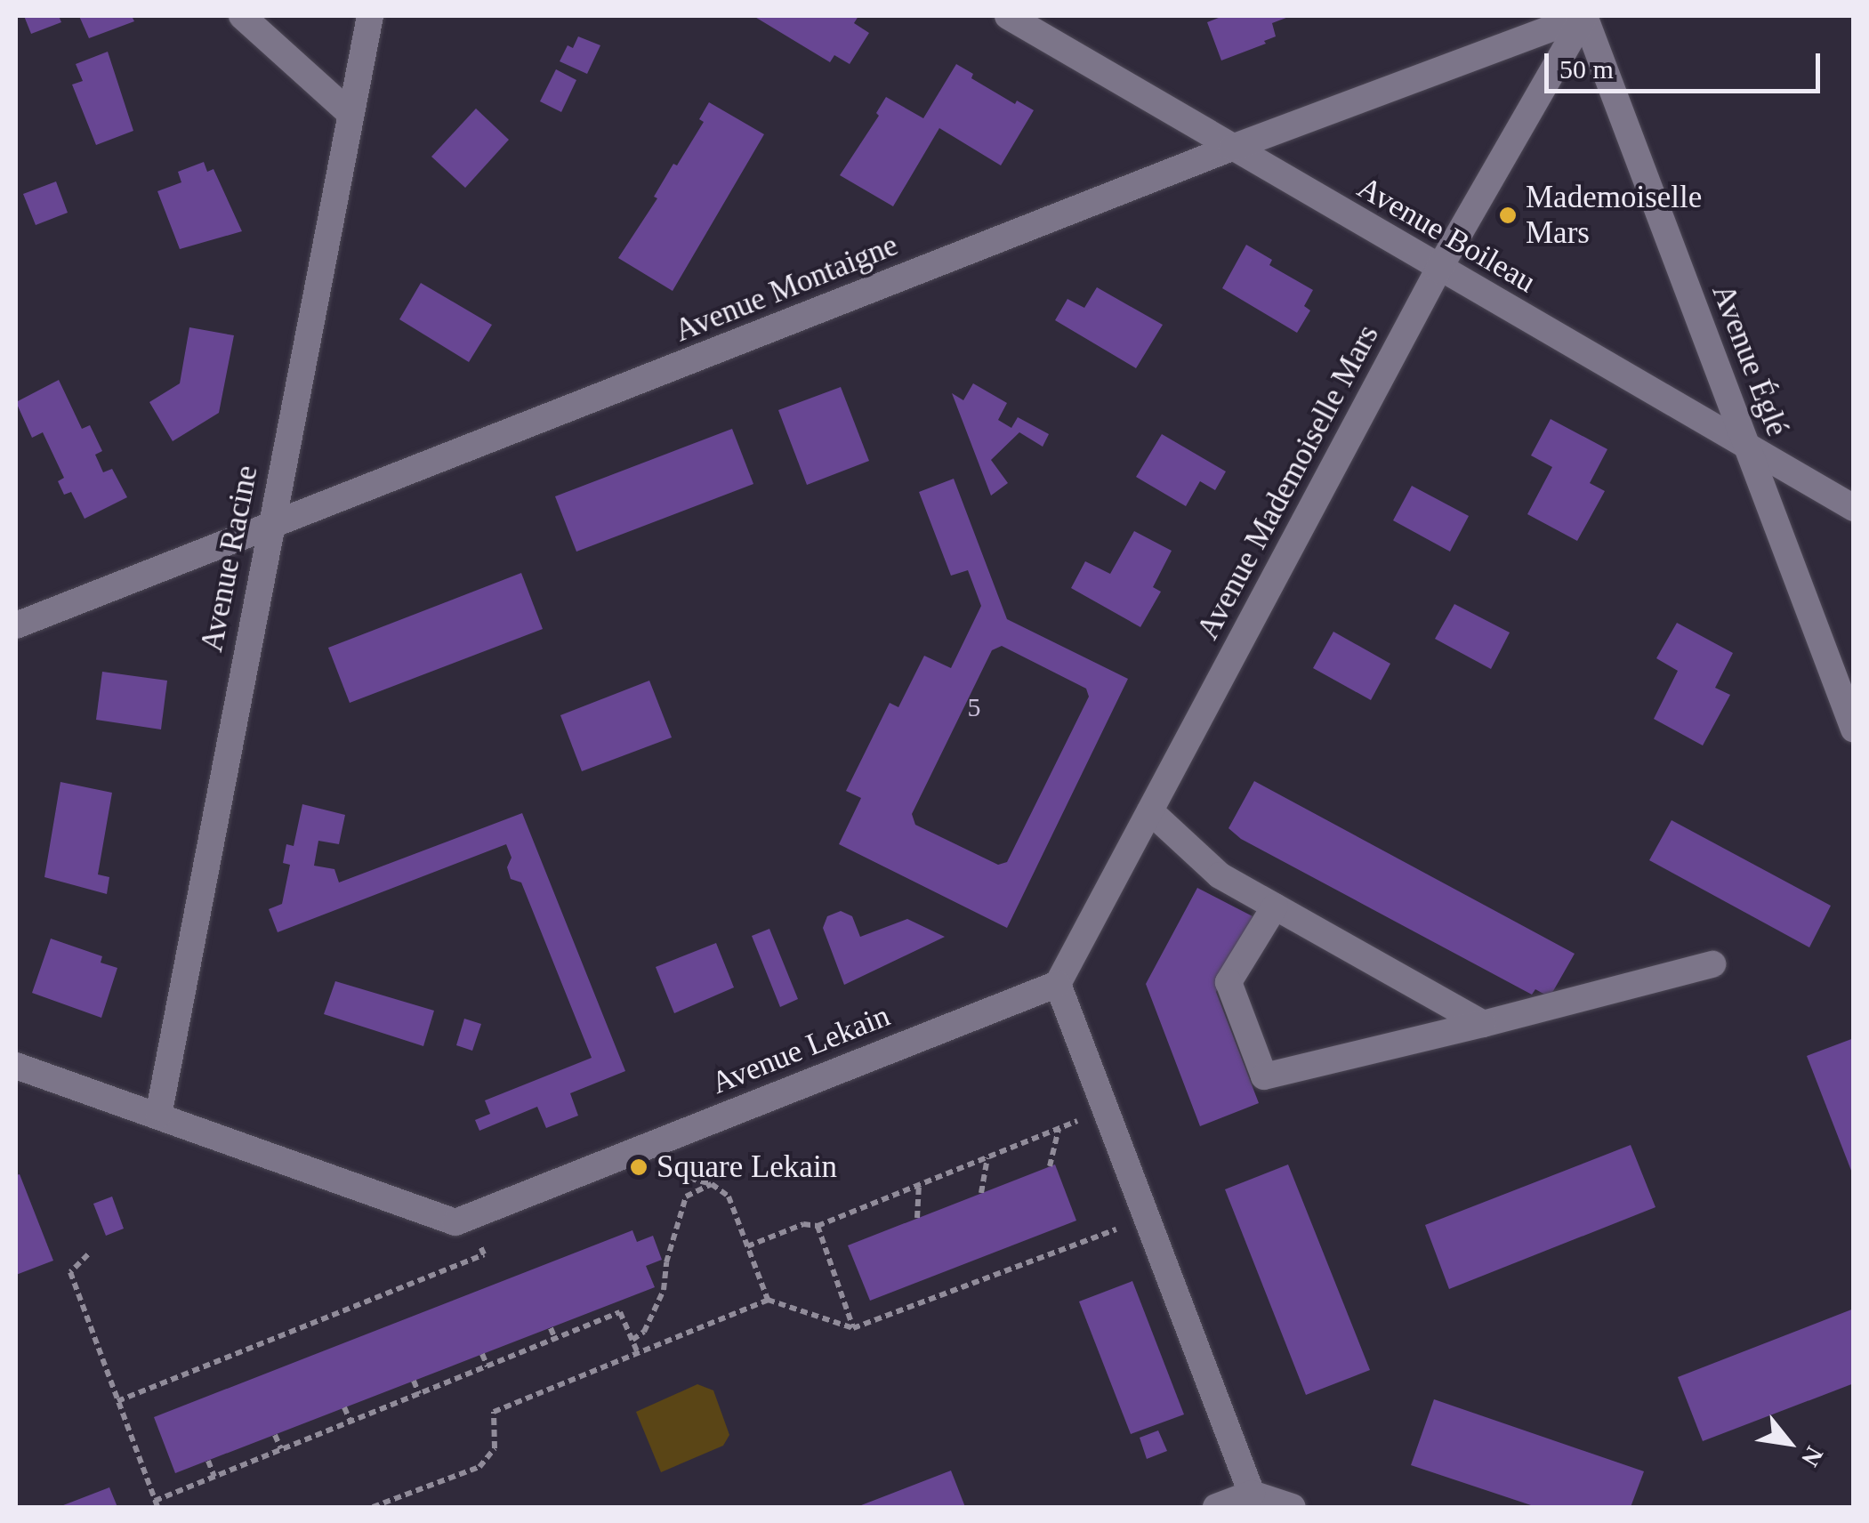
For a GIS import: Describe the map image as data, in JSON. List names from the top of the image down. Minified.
{"streets":{"street":["Avenue Boileau","Avenue Montaigne","Avenue Églé","Avenue Mademoiselle Mars","Avenue Racine","Avenue Lekain"]},"crossings":[["Avenue Boileau","Avenue Montaigne"],["Avenue Boileau","Avenue Églé"],["Avenue Boileau","Avenue Mademoiselle Mars"],["Avenue Montaigne","Avenue Églé"],["Avenue Montaigne","Avenue Mademoiselle Mars"],["Avenue Montaigne","Avenue Racine"],["Avenue Églé","Avenue Mademoiselle Mars"],["Avenue Mademoiselle Mars","Avenue Lekain"],["Avenue Racine","Avenue Lekain"]],"places":["Mademoiselle Mars","Square Lekain"],"house_numbers":["5"],"scale_bar":"50 m","north":"bottom right"}
